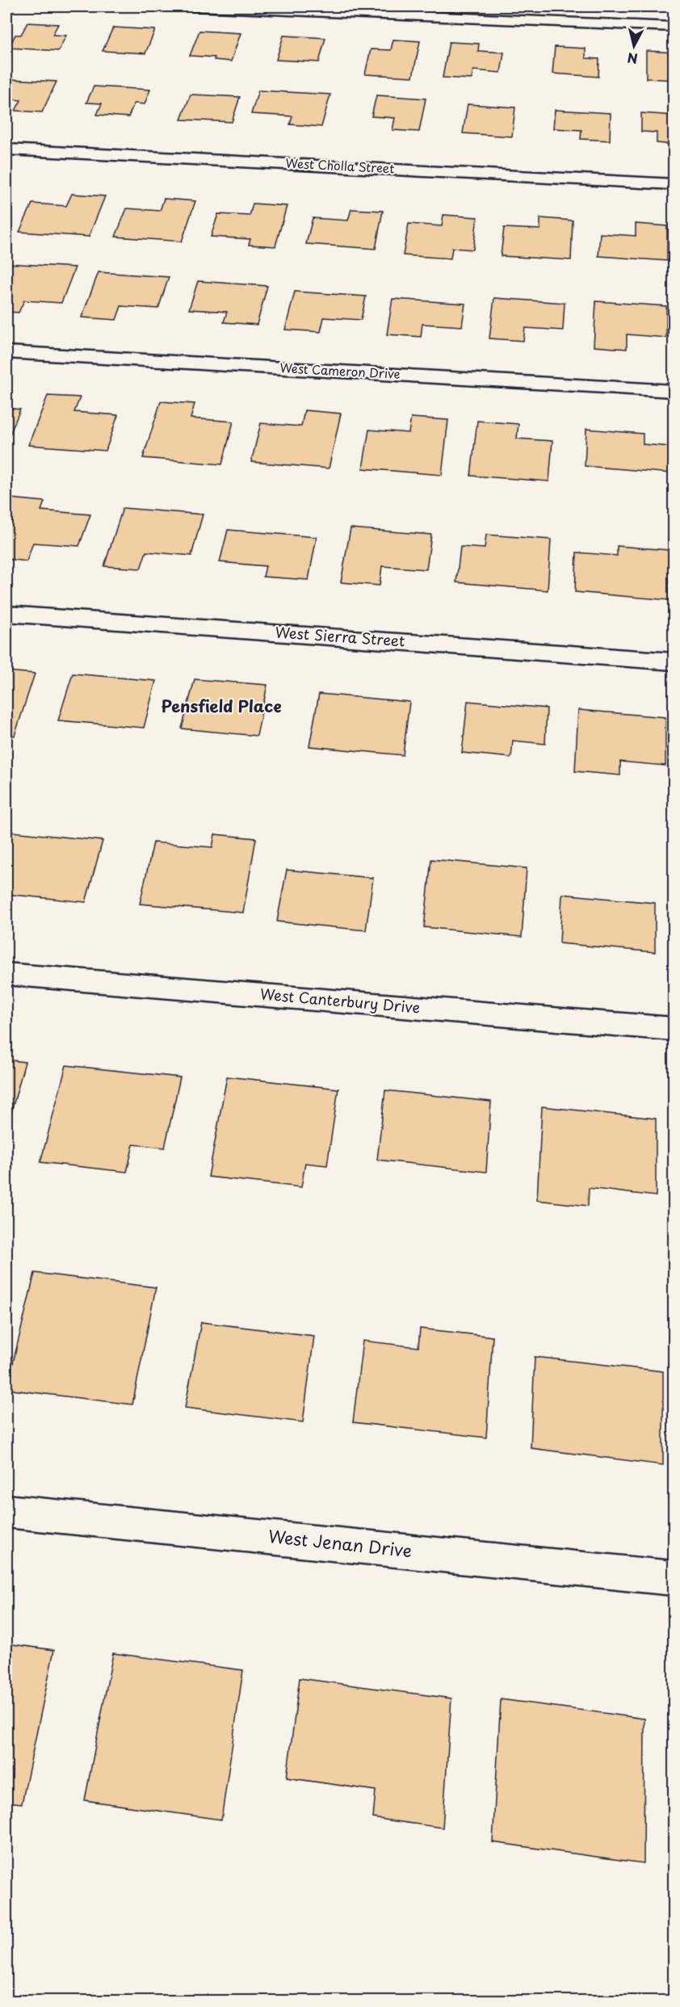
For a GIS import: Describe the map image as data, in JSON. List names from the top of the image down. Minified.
{"streets":{"street":["West Cholla Street","West Cameron Drive","West Sierra Street","West Canterbury Drive","West Jenan Drive"]},"districts":["Pensfield Place"],"north":"bottom"}
